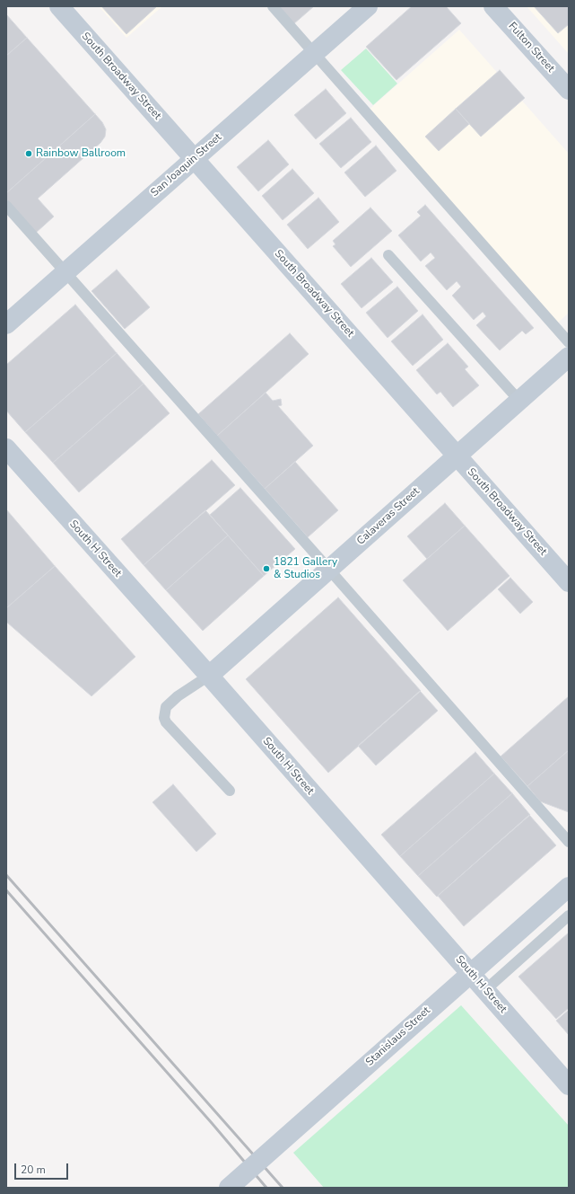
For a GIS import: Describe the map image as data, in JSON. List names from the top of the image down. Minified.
{"streets":{"street":["Fulton Street","South Broadway Street","San Joaquin Street","Calaveras Street","South H Street","Stanislaus Street"]},"crossings":[["South Broadway Street","San Joaquin Street"],["South Broadway Street","Calaveras Street"],["Calaveras Street","South H Street"]],"places":["Rainbow Ballroom","1821 Gallery & Studios"],"scale_bar":"20 m"}
